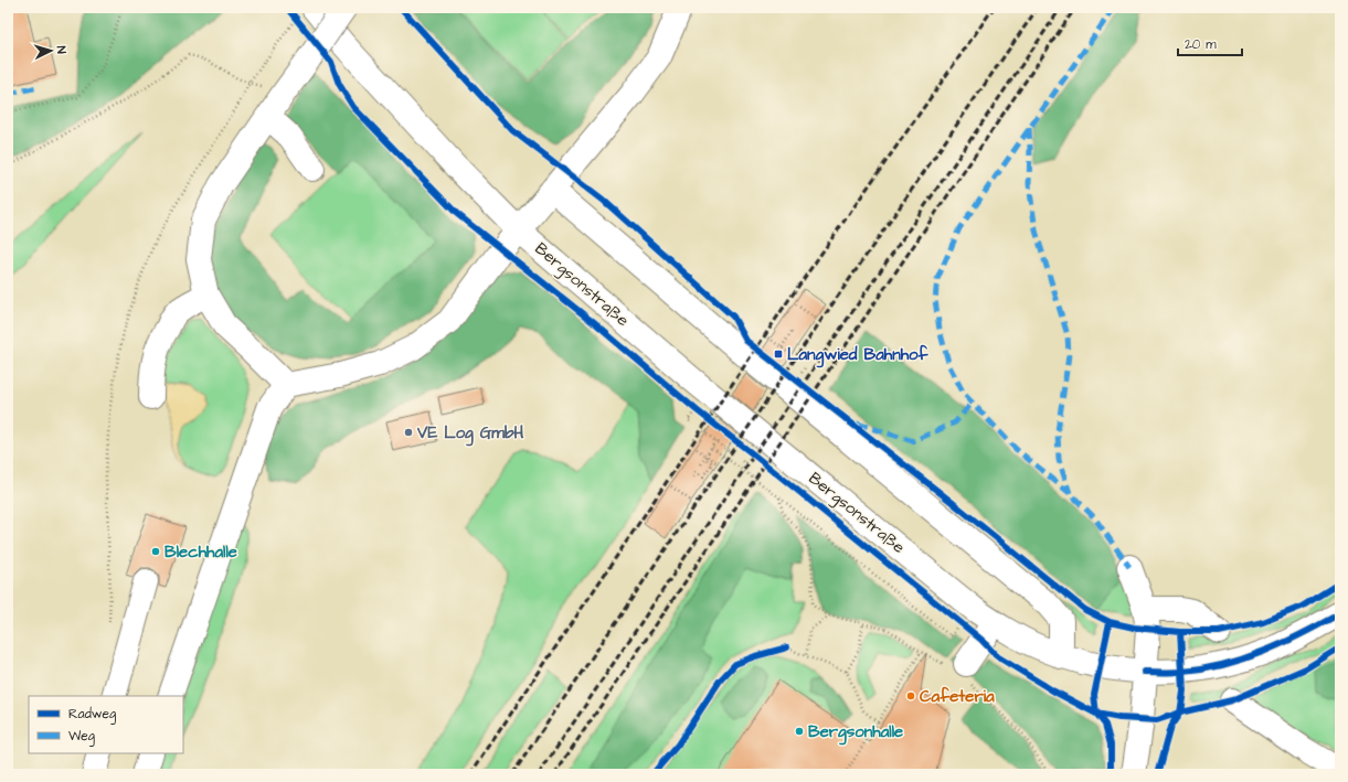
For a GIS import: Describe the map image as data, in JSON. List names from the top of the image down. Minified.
{"streets":{"street":["Bergsonstraße"]},"places":{"transit":["Langwied Bahnhof"],"other":["VE Log GmbH","Blechhalle","Cafeteria","Bergsonhalle"]},"legend":["Radweg","Weg"],"scale_bar":"20 m","north":"right"}
